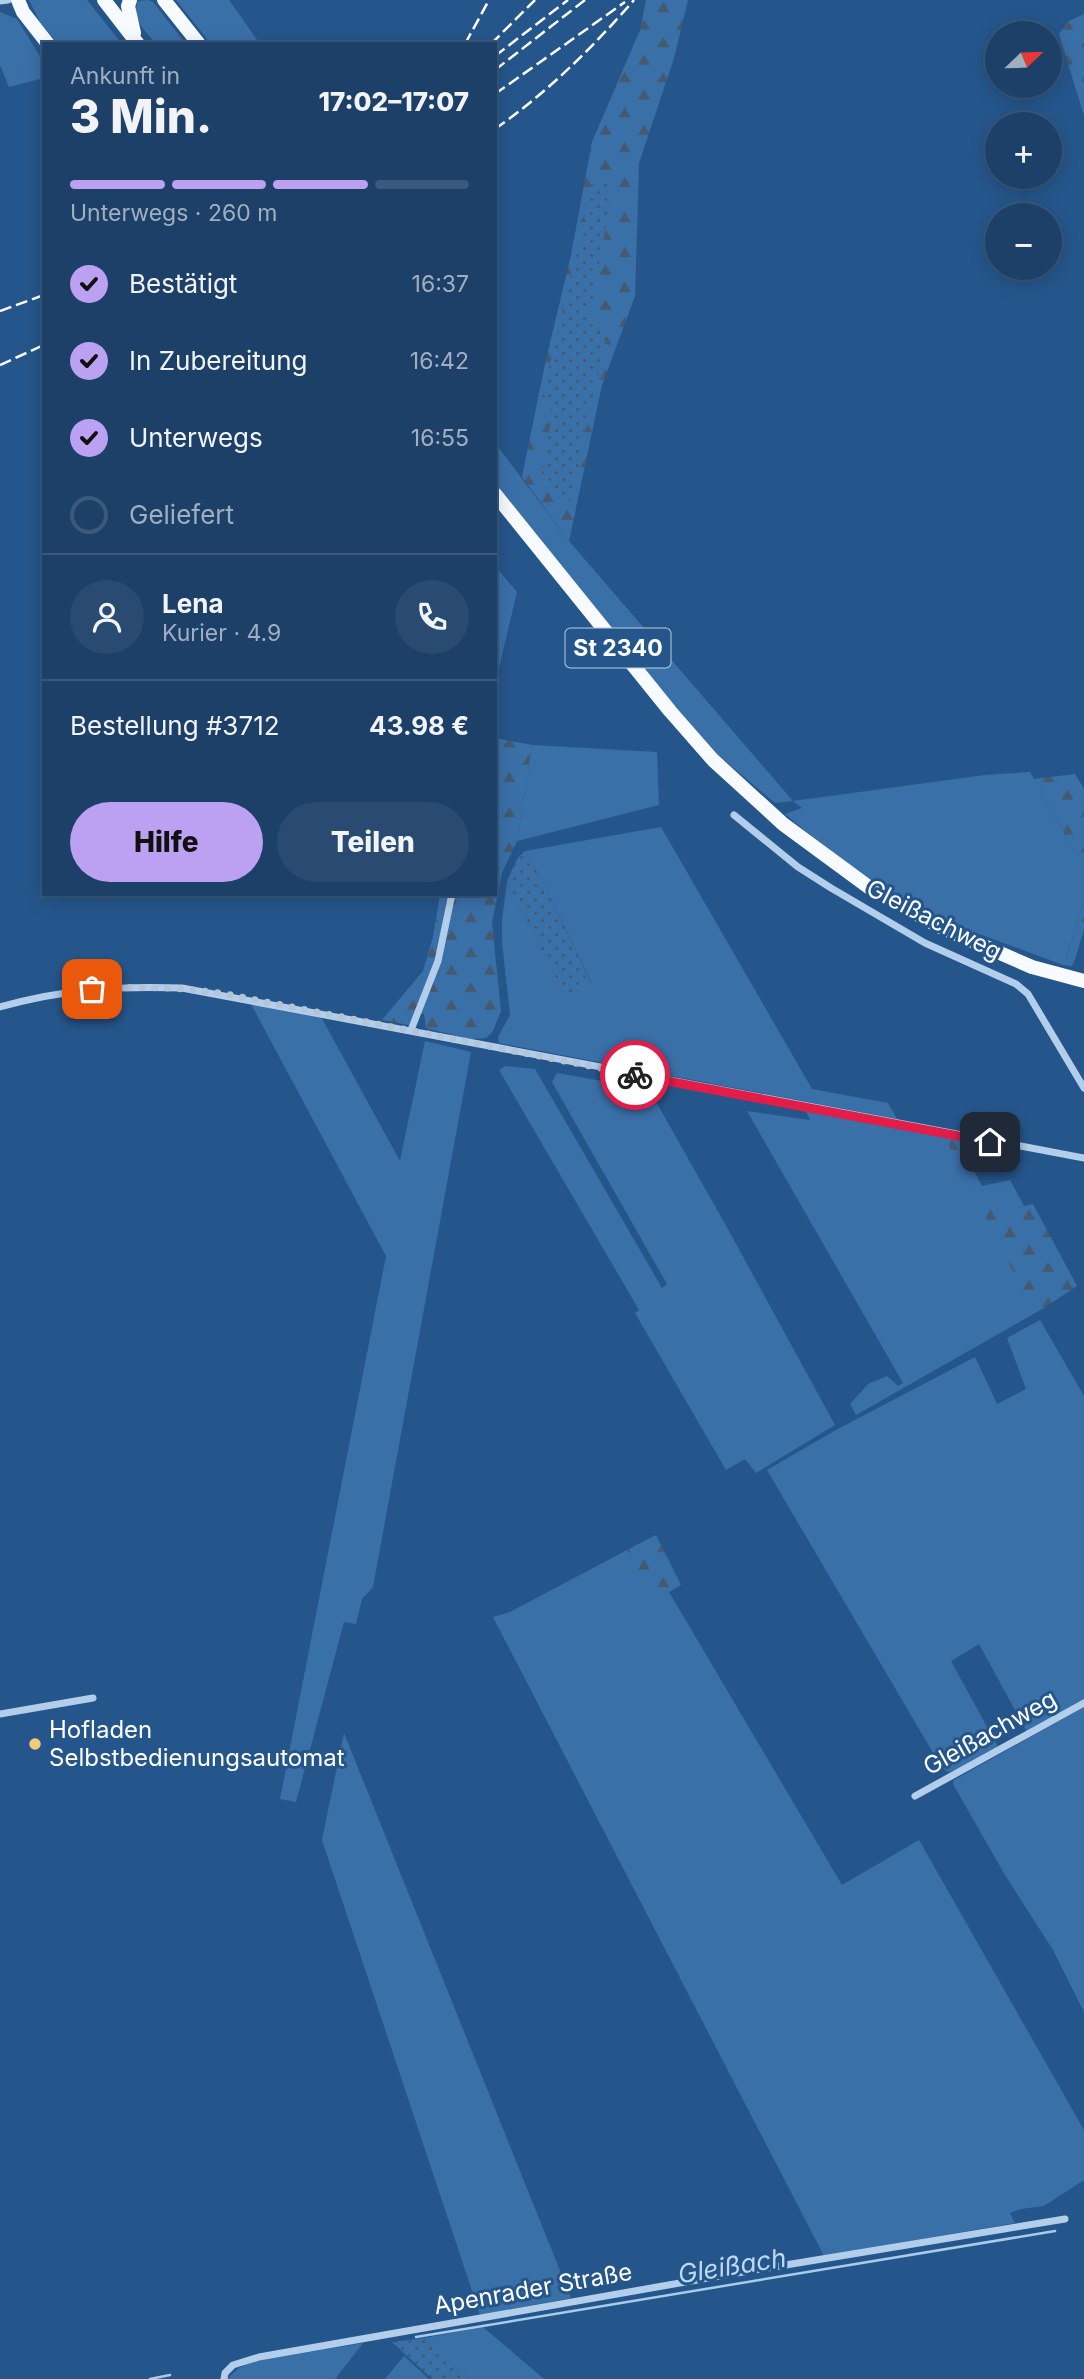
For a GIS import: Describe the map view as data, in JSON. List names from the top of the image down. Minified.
{"streets":{"main road":["St 2340"],"street":["Gleißachweg","Apenrader Straße"]},"water":["Gleißach"],"places":["Hofladen Selbstbedienungsautomat"],"north":"top right","page":{"map_buttons":["+","−"],"heading":["3 Min.","Ankunft in","17:02–17:07"],"panel":["Lena","Kurier · 4.9","Bestellung #3712","43.98 €"],"bar":"Unterwegs · 260 m","list":[["Bestätigt","16:37"],["In Zubereitung","16:42"],["Unterwegs","16:55"],"Geliefert"],"buttons":["Hilfe","Teilen"]}}
